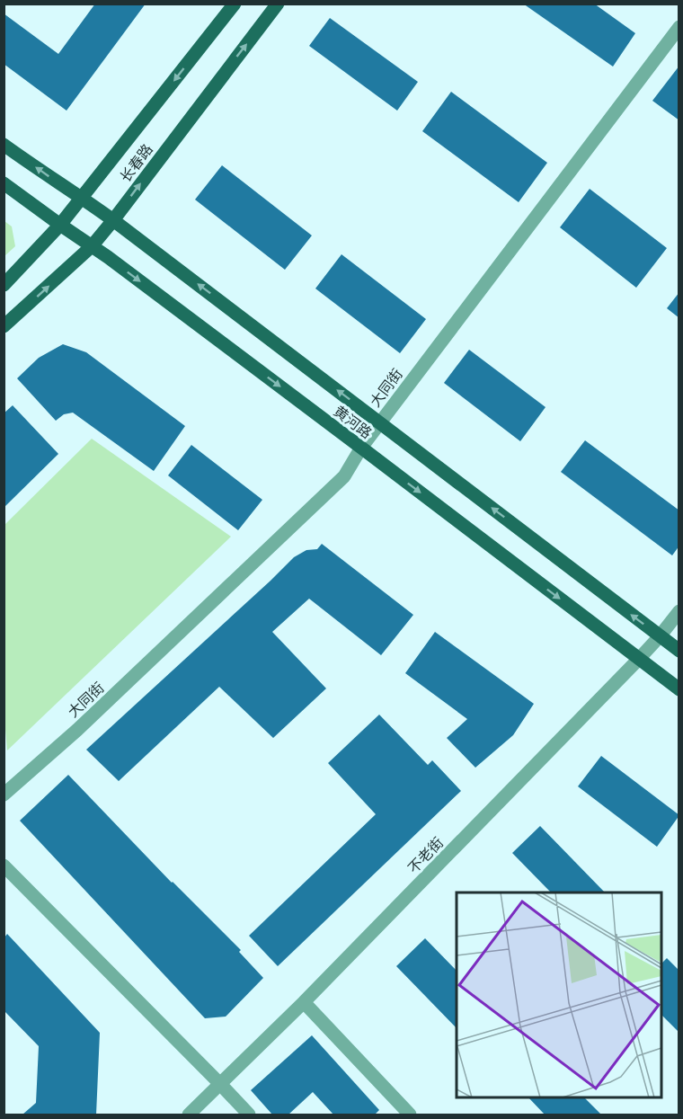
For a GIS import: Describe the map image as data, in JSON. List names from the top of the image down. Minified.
{"streets":{"main road":["长春路","黄河路"],"street":["大同街","不老街"]},"crossings":[["长春路","黄河路"],["大同街","黄河路"],["黄河路","不老街"]]}
